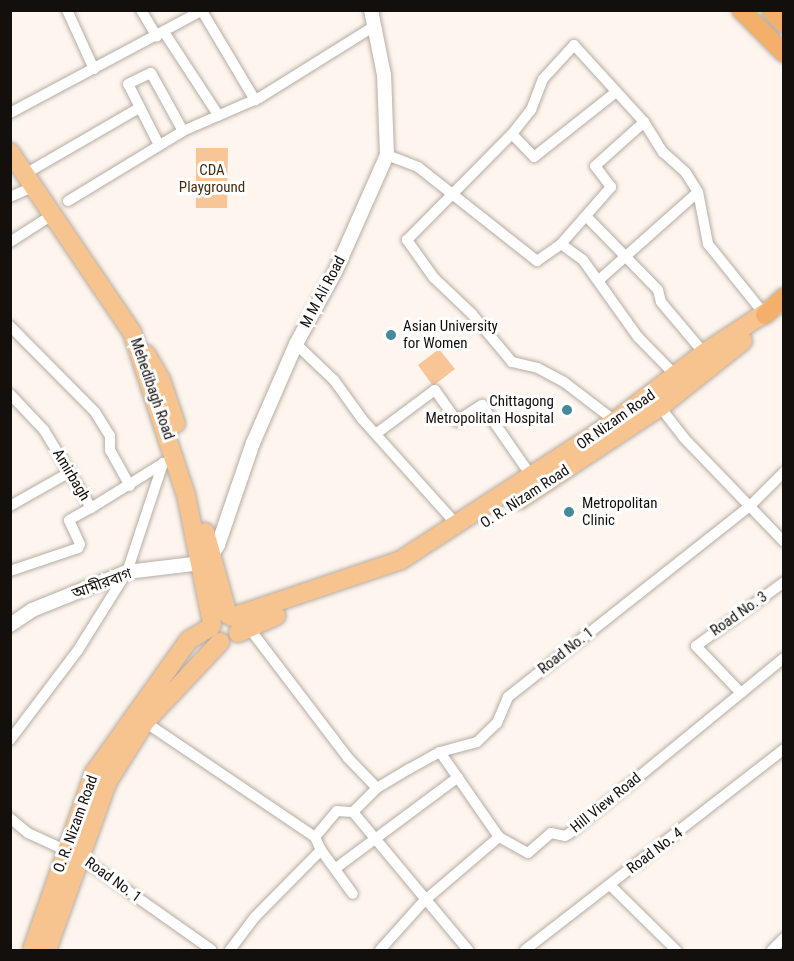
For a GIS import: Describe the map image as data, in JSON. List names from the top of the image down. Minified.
{"streets":{"main road":["Mehedibagh Road","OR Nizam Road","O. R. Nizam Road"],"street":["M M Ali Road","Amirbagh","আমীরবাগ","Road No. 3","Road No. 1","Hill View Road","Road No. 4"]},"crossings":[["M M Ali Road","Mehedibagh Road"],["M M Ali Road","আমীরবাগ"],["Mehedibagh Road","OR Nizam Road"],["Mehedibagh Road","Amirbagh"],["Mehedibagh Road","O. R. Nizam Road"],["Mehedibagh Road","আমীরবাগ"],["OR Nizam Road","O. R. Nizam Road"],["O. R. Nizam Road","Road No. 1"],["Road No. 3","Hill View Road"]],"parks":["CDA Playground"],"places":["Asian University for Women","Chittagong Metropolitan Hospital","Metropolitan Clinic"]}
